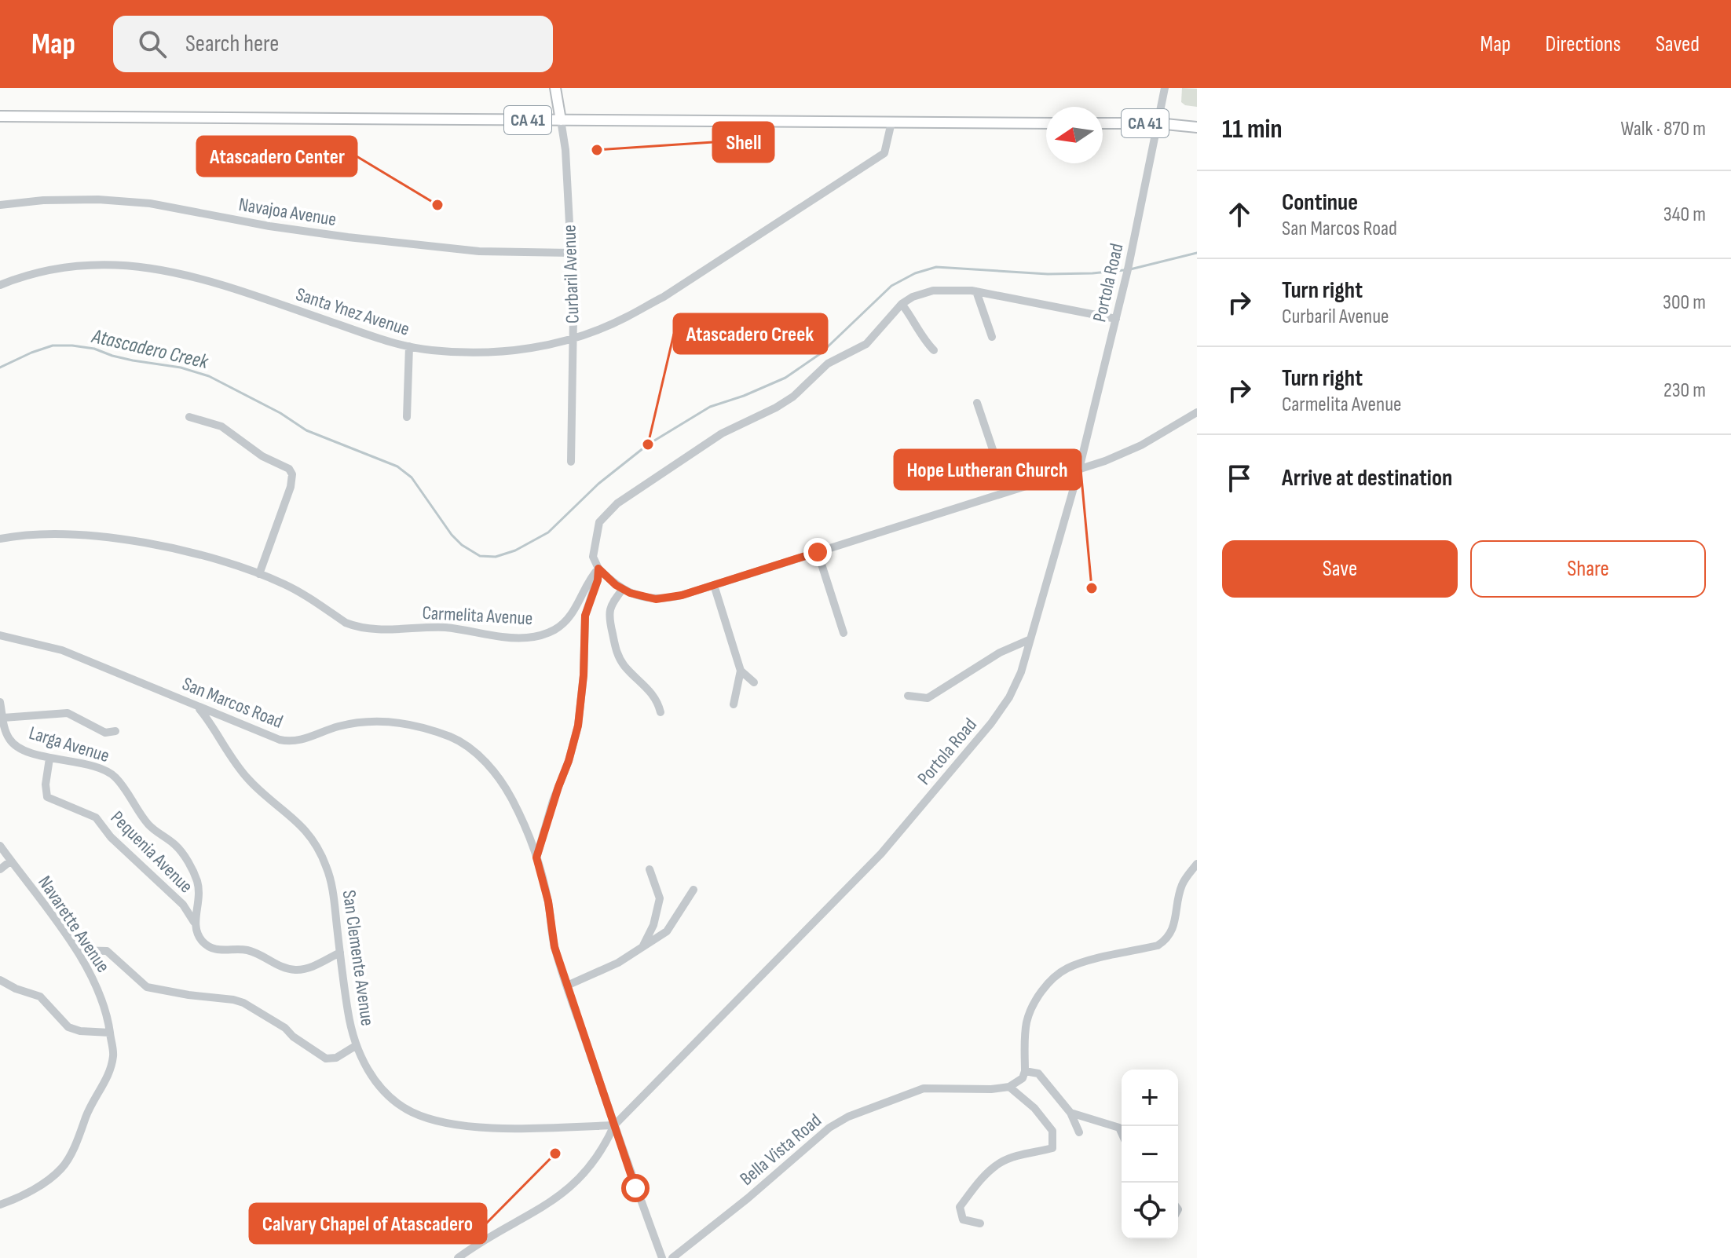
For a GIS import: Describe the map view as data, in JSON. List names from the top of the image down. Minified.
{"streets":{"main road":["CA 41","Curbaril Avenue"],"street":["Navajoa Avenue","Portola Road","Santa Ynez Avenue","Carmelita Avenue","San Marcos Road","Larga Avenue","Pequenia Avenue","Navarette Avenue","San Clemente Avenue","Bella Vista Road"]},"crossings":[["CA 41","Curbaril Avenue"],["CA 41","Portola Road"],["CA 41","Santa Ynez Avenue"],["Navajoa Avenue","Curbaril Avenue"],["Curbaril Avenue","Santa Ynez Avenue"],["Portola Road","San Marcos Road"],["Portola Road","San Clemente Avenue"],["San Marcos Road","San Clemente Avenue"],["Larga Avenue","Pequenia Avenue"]],"water":["Atascadero Creek"],"places":["Shell","Atascadero Center","Atascadero Creek","Hope Lutheran Church","Calvary Chapel of Atascadero"],"north":"left","page":{"header":"Map","search":"Search here","nav":["Map","Directions","Saved"],"heading":["11 min","Walk · 870 m"],"list":[["Continue","San Marcos Road","340 m"],["Turn right","Curbaril Avenue","300 m"],["Turn right","Carmelita Avenue","230 m"],"Arrive at destination"],"buttons":["Save","Share"],"map_buttons":["+","−"]}}
